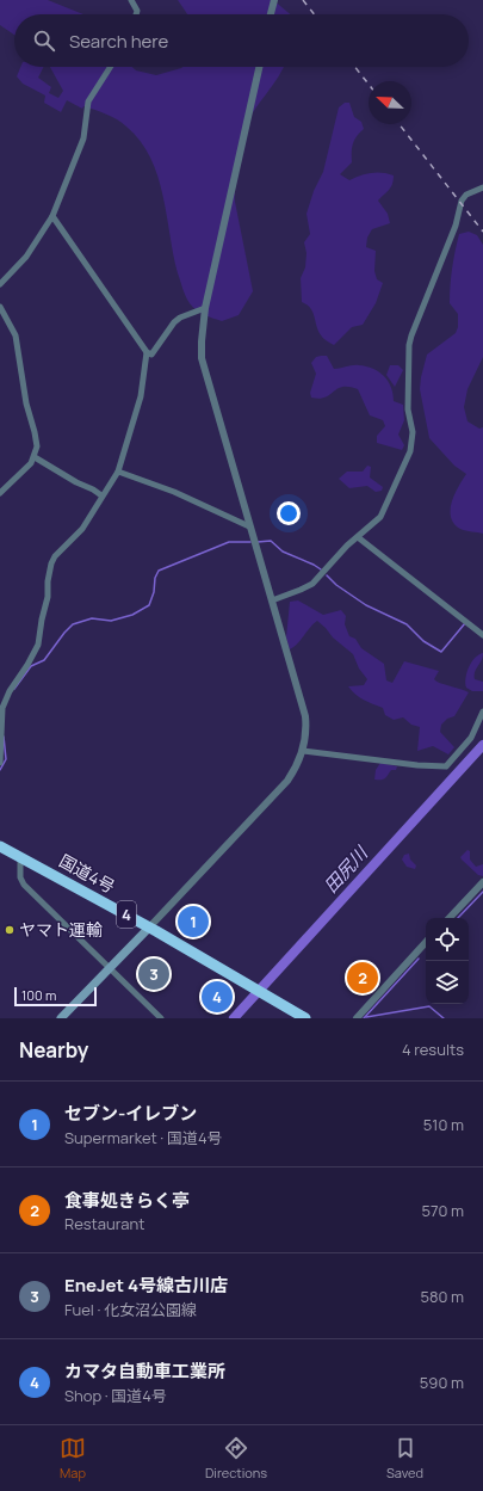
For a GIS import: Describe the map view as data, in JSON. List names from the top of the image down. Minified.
{"streets":{"highway":["国道4号","4"]},"water":["田尻川"],"places":["ヤマト運輸"],"scale_bar":"100 m","north":"top left","page":{"search":"Search here","pins":["1","3","2","4"],"scale":"100 m","heading":["Nearby","4 results"],"list":[{"mark":"1","name":"セブン-イレブン","note":"Supermarket · 国道4号","value":"510 m"},{"mark":"2","name":"食事処きらく亭","note":"Restaurant","value":"570 m"},{"mark":"3","name":"EneJet 4号線古川店","note":"Fuel · 化女沼公園線","value":"580 m"},{"mark":"4","name":"カマタ自動車工業所","note":"Shop · 国道4号","value":"590 m"}],"nav":["Map","Directions","Saved"]}}
